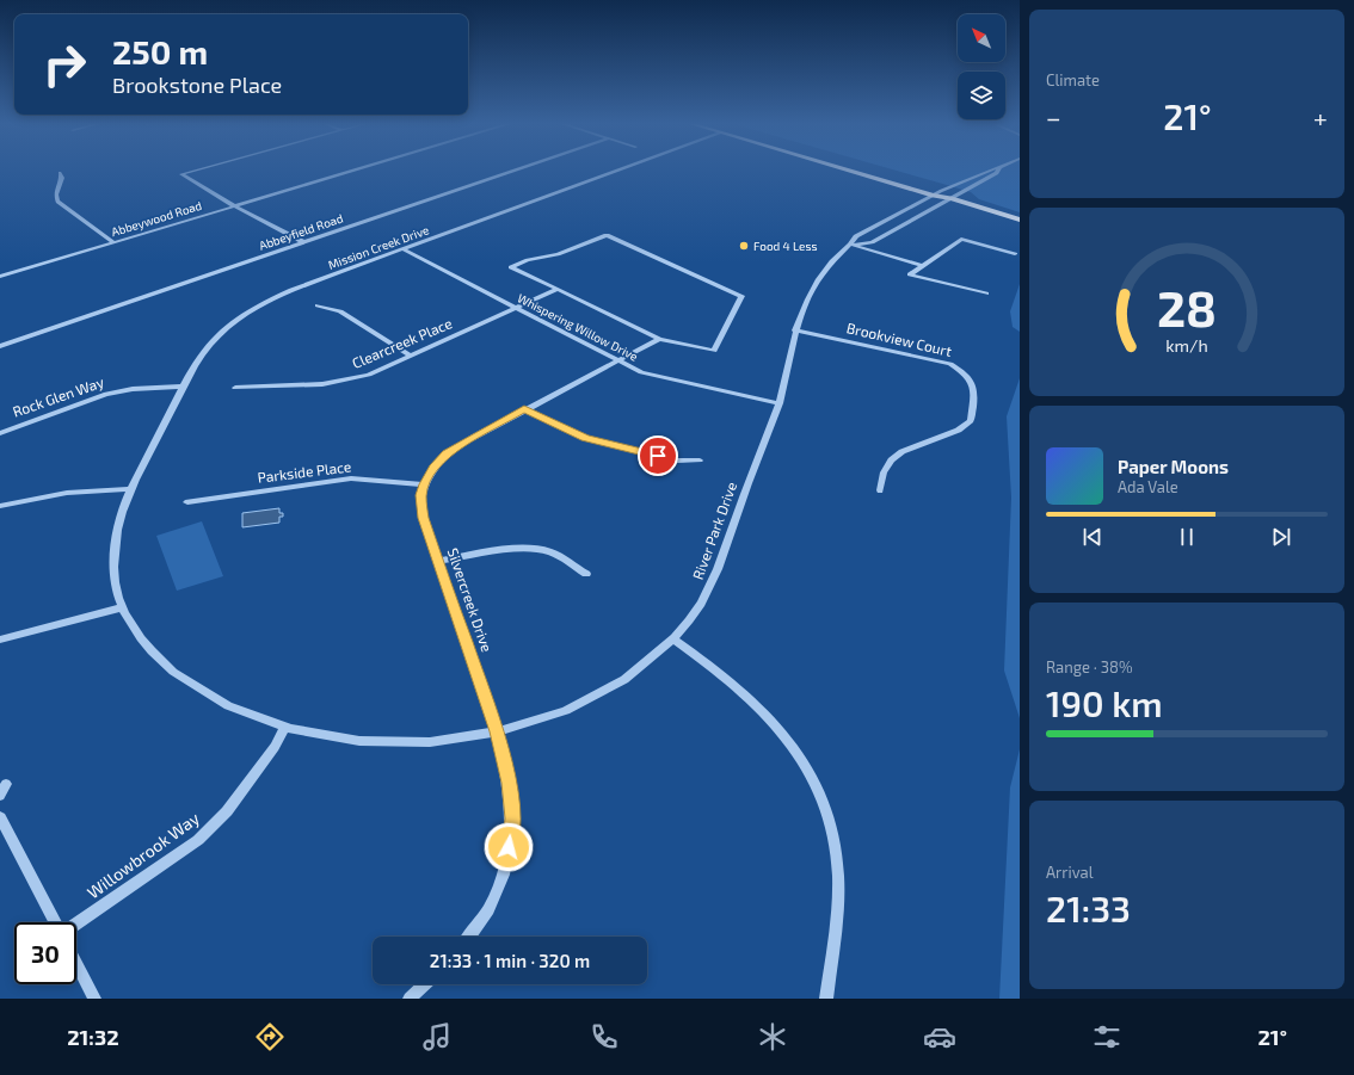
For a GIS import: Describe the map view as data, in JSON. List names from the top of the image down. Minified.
{"streets":{"street":["Abbeywood Road","Abbeyfield Road","Mission Creek Drive","Whispering Willow Drive","Brookview Court","Clearcreek Place","Rock Glen Way","Parkside Place","River Park Drive","Silvercreek Drive","Willowbrook Way"]},"crossings":[["Mission Creek Drive","Whispering Willow Drive"],["Mission Creek Drive","Rock Glen Way"],["Mission Creek Drive","River Park Drive"],["Whispering Willow Drive","Clearcreek Place"],["Whispering Willow Drive","River Park Drive"],["Whispering Willow Drive","Silvercreek Drive"],["Brookview Court","River Park Drive"],["Parkside Place","Silvercreek Drive"],["River Park Drive","Silvercreek Drive"],["River Park Drive","Willowbrook Way"]],"places":["Food 4 Less"],"north":"top left","page":{"tile":["Climate",["Range · 38%","190 km"],["Arrival","21:33"]],"turn":["250 m","Brookstone Place"],"heat":["−","21°","+"],"song":["Paper Moons","Ada Vale"],"limit":"30","trip":"21:33 · 1 min · 320 m","tabs":["21:32","21°"],"gauge":["28","km/h"]}}
